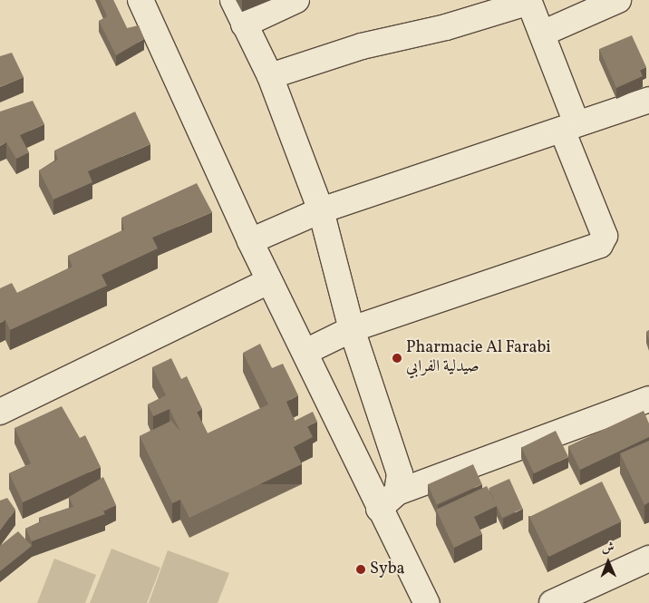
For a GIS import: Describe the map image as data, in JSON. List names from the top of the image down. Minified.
{"places":["Pharmacie Al Farabi صيدلية الفرابي","Syba"],"north":"top"}
